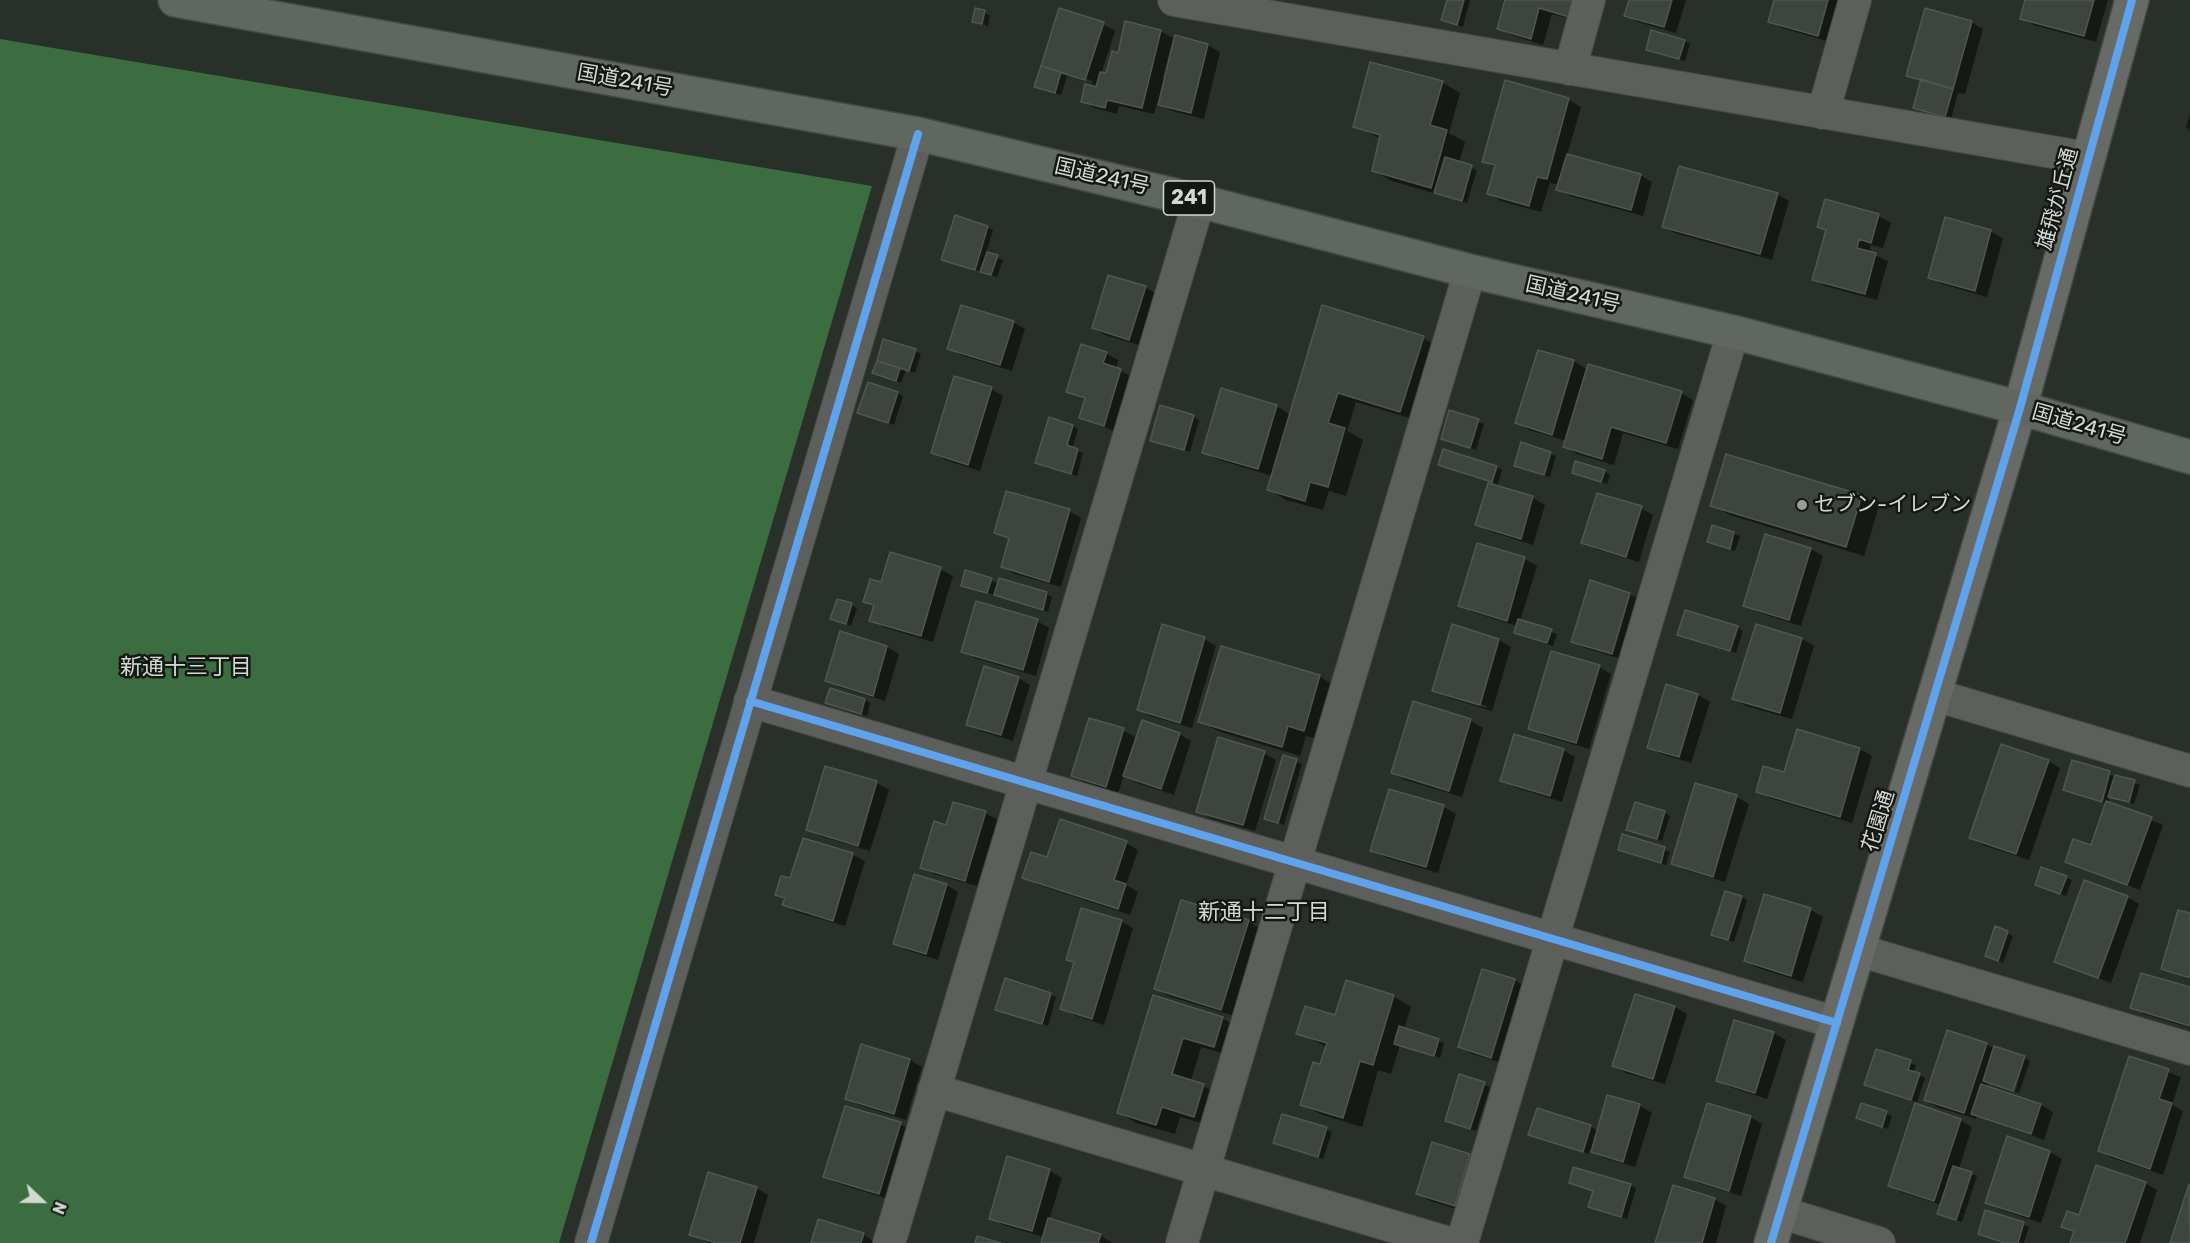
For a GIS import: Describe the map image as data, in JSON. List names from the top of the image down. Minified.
{"streets":{"highway":["国道241号","241"],"street":["雄飛が丘通","花園通"]},"crossings":[["国道241号","雄飛が丘通"],["国道241号","花園通"],["雄飛が丘通","花園通"]],"districts":["新通十三丁目","新通十二丁目"],"places":["セブン-イレブン"],"north":"right"}
